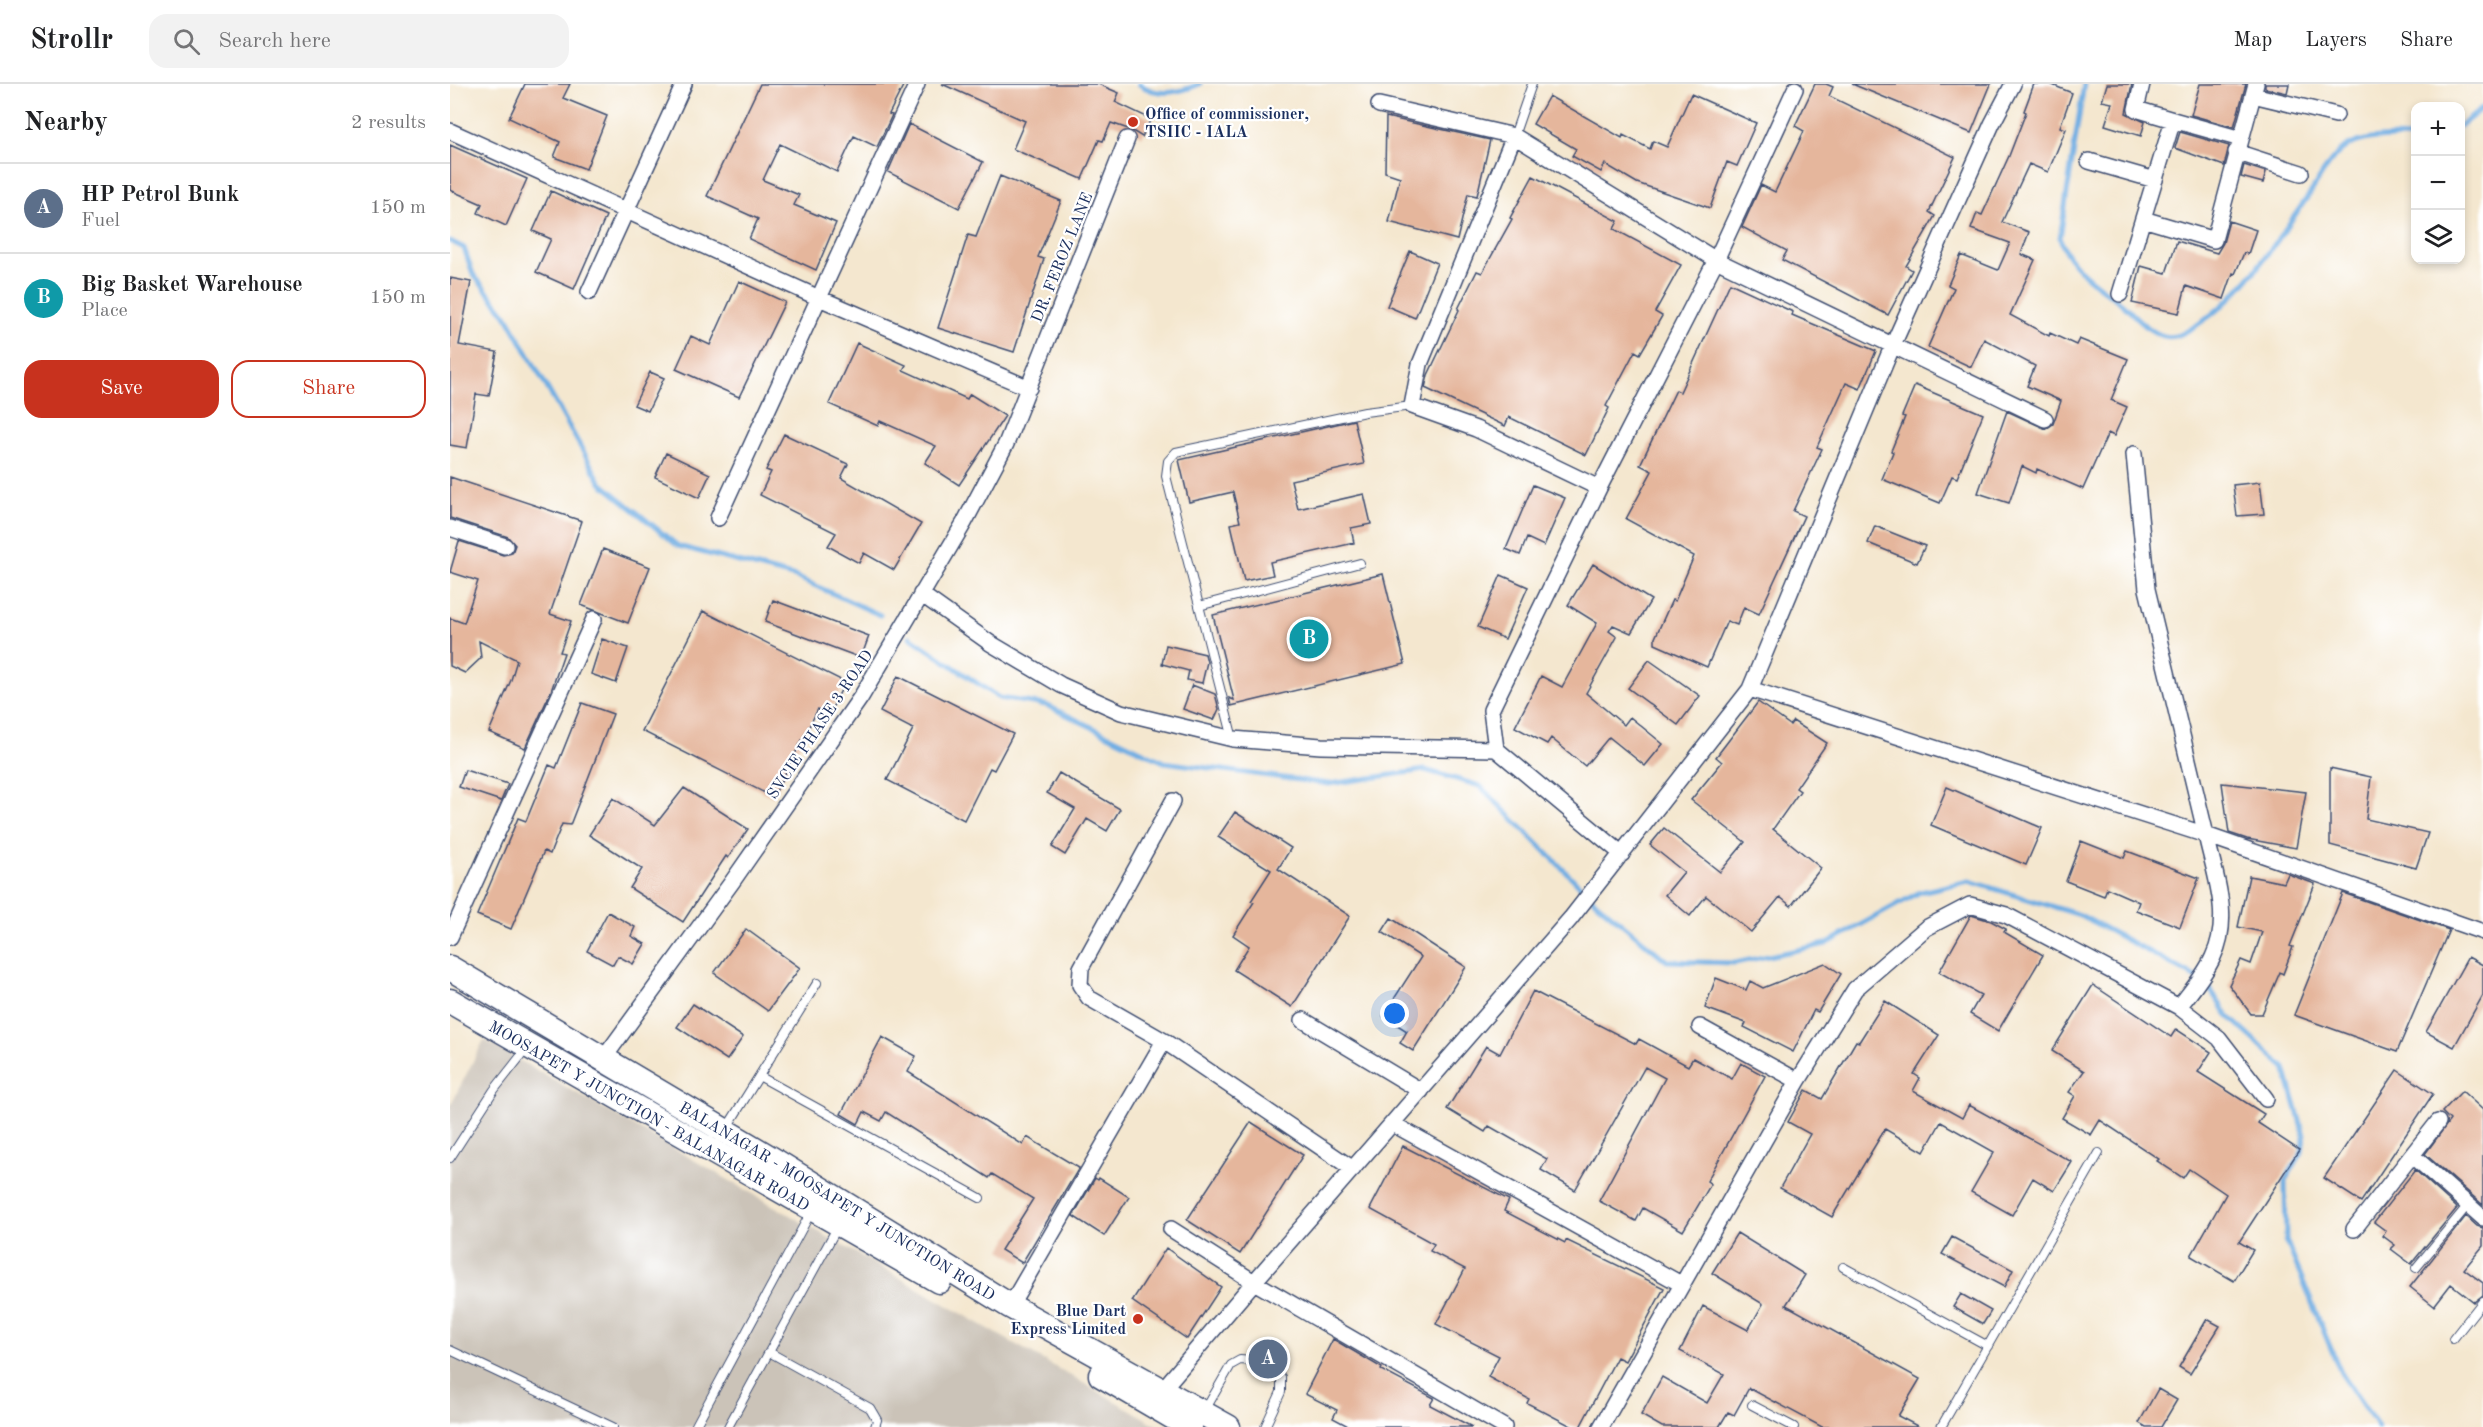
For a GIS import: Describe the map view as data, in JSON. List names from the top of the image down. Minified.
{"streets":{"main road":["MOOSAPET Y JUNCTION - BALANAGAR ROAD","BALANAGAR - MOOSAPET Y JUNCTION ROAD"],"street":["DR. FEROZ LANE","SVCIE PHASE 3 ROAD"]},"crossings":[["DR. FEROZ LANE","SVCIE PHASE 3 ROAD"],["SVCIE PHASE 3 ROAD","BALANAGAR - MOOSAPET Y JUNCTION ROAD"],["MOOSAPET Y JUNCTION - BALANAGAR ROAD","BALANAGAR - MOOSAPET Y JUNCTION ROAD"]],"places":["Office of commissioner, TSIIC - IALA","Blue Dart Express Limited"],"page":{"header":"Strollr","search":"Search here","nav":["Map","Layers","Share"],"heading":["Nearby","2 results"],"map_buttons":["+","−"],"list":[{"mark":"A","name":"HP Petrol Bunk","note":"Fuel","value":"150 m"},{"mark":"B","name":"Big Basket Warehouse","note":"Place","value":"150 m"}],"buttons":["Save","Share"],"pins":["B","A"]}}
